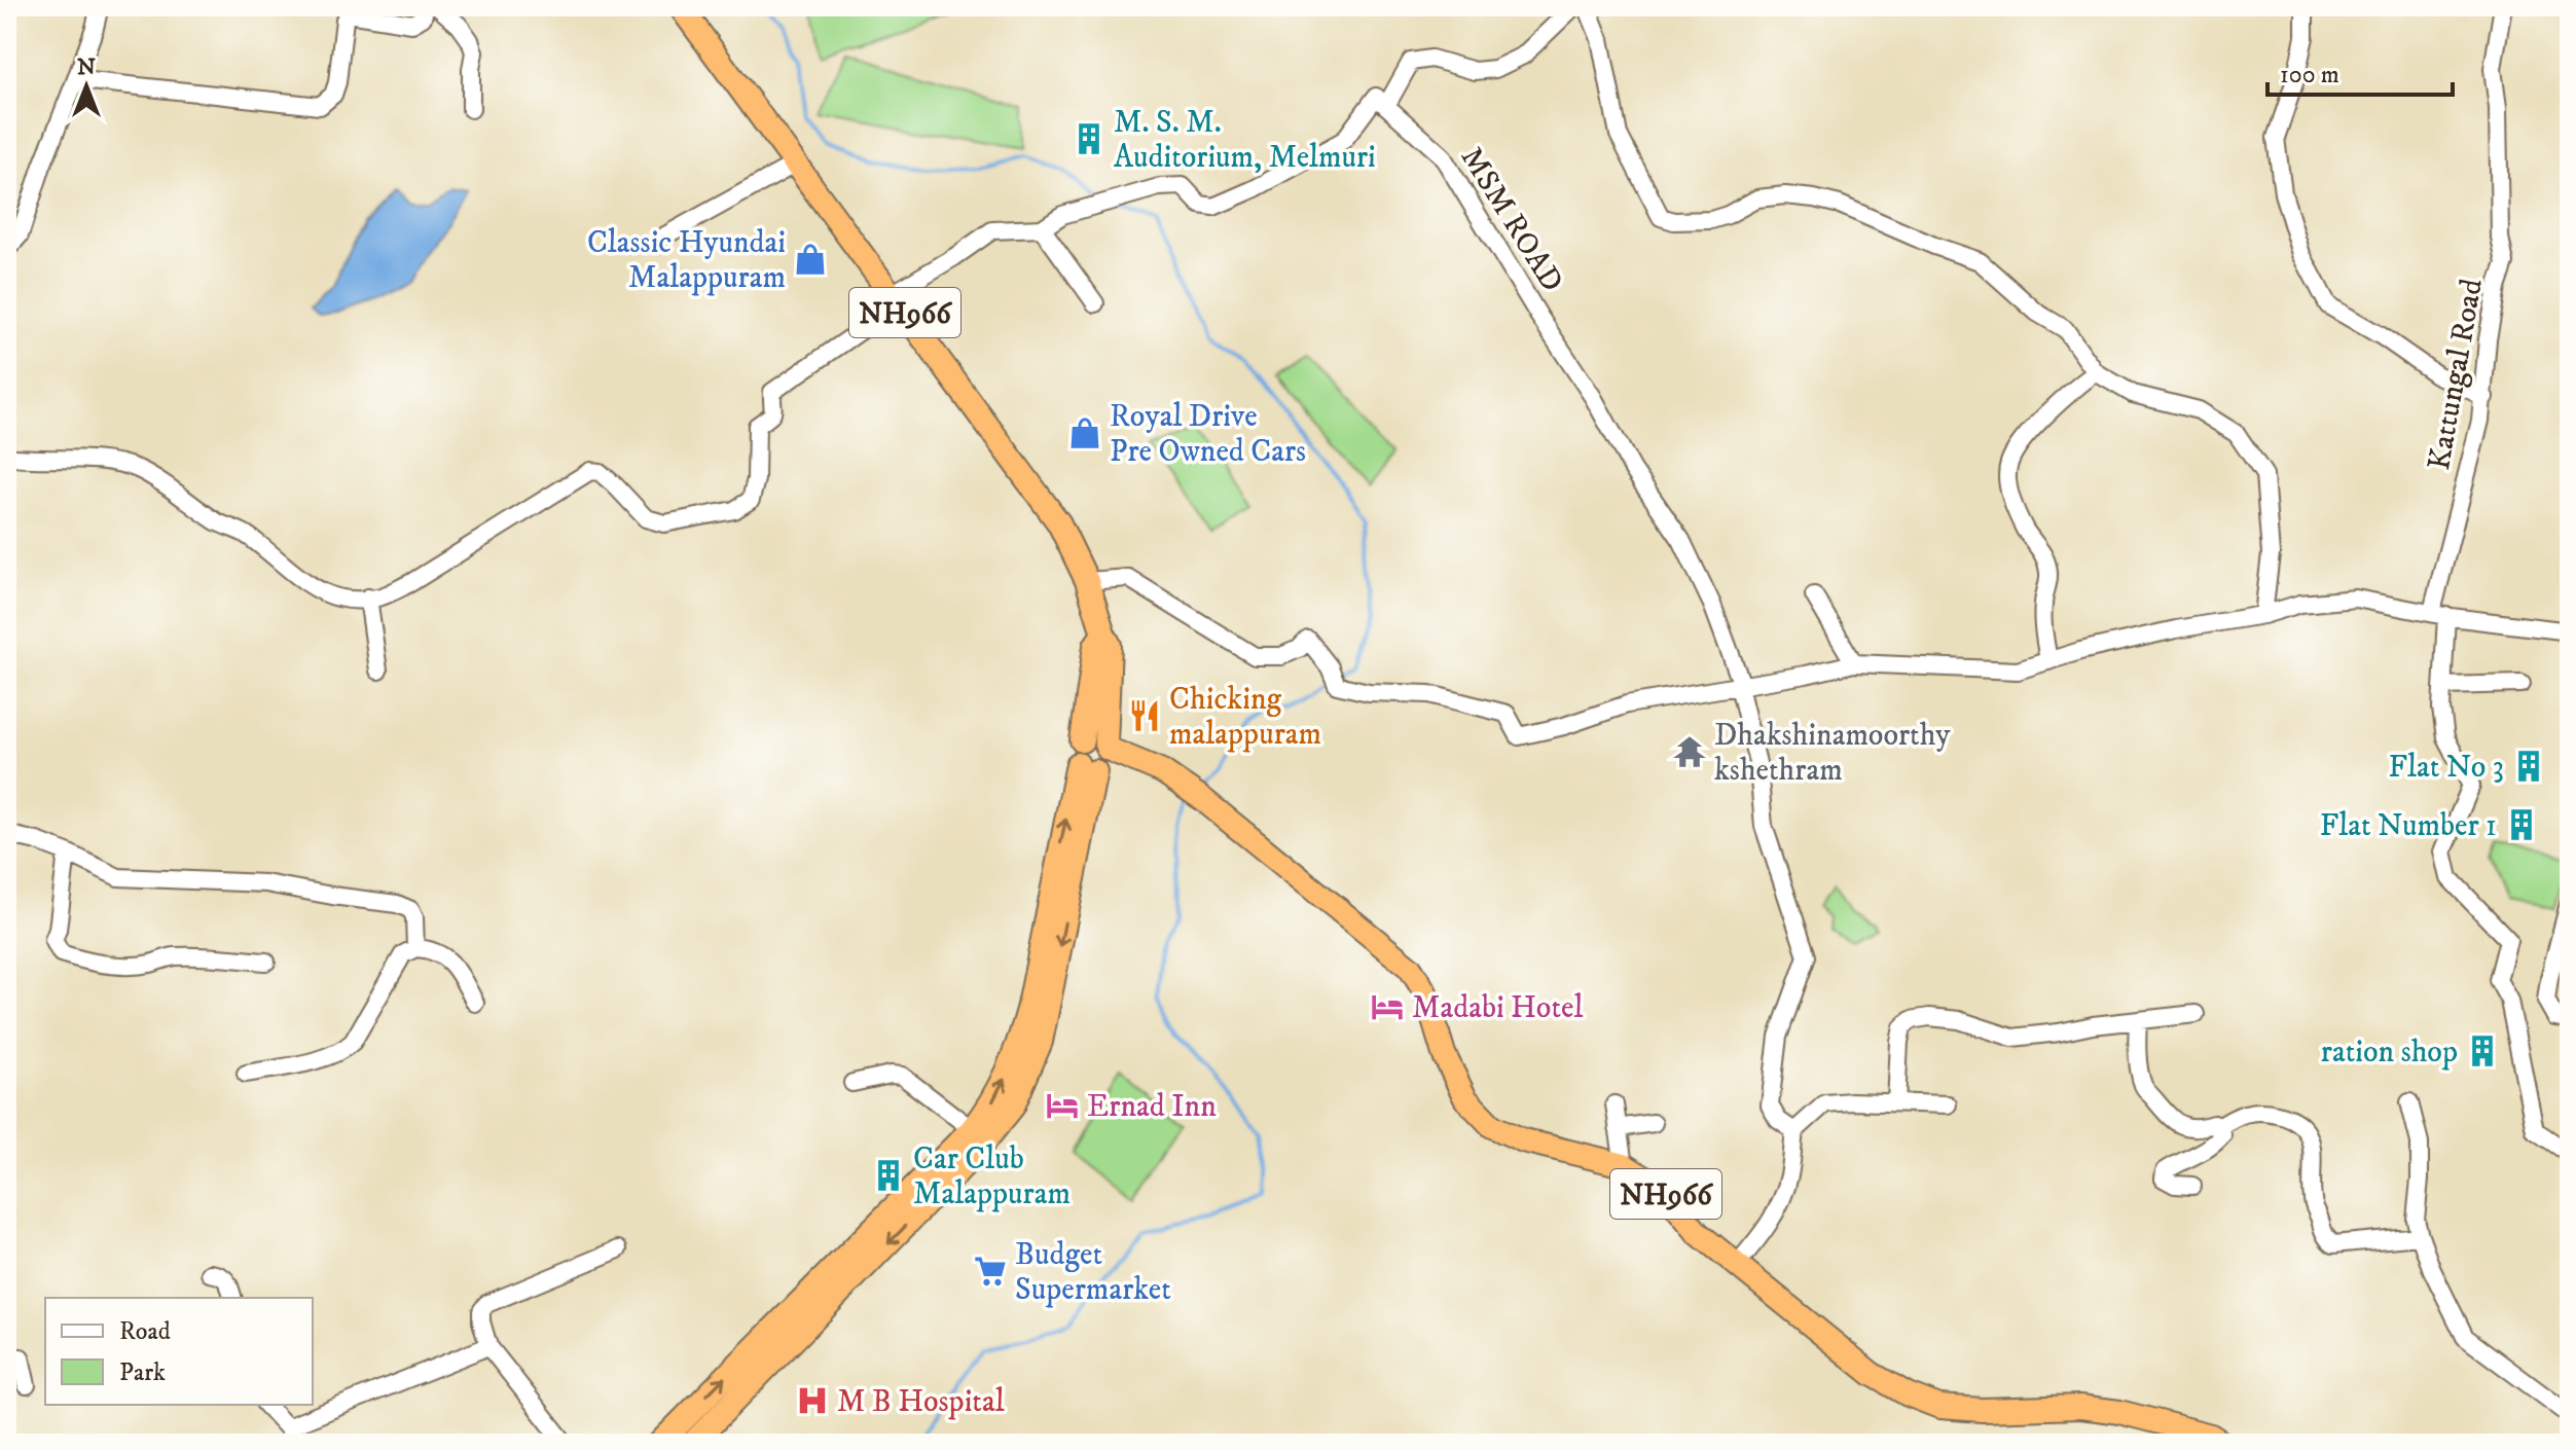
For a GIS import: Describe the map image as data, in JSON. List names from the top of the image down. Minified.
{"streets":{"highway":["NH966"],"street":["MSM ROAD","Kattungal Road"]},"places":{"building":["M. S. M. Auditorium, Melmuri","Flat No 3","Flat Number 1","ration shop","Car Club Malappuram"],"shop":["Classic Hyundai Malappuram","Royal Drive Pre Owned Cars"],"restaurant":["Chicking malappuram"],"temple":["Dhakshinamoorthy kshethram"],"hotel":["Madabi Hotel","Ernad Inn"],"supermarket":["Budget Supermarket"],"hospital":["M B Hospital"]},"legend":["Road","Park"],"scale_bar":"100 m","north":"top"}
